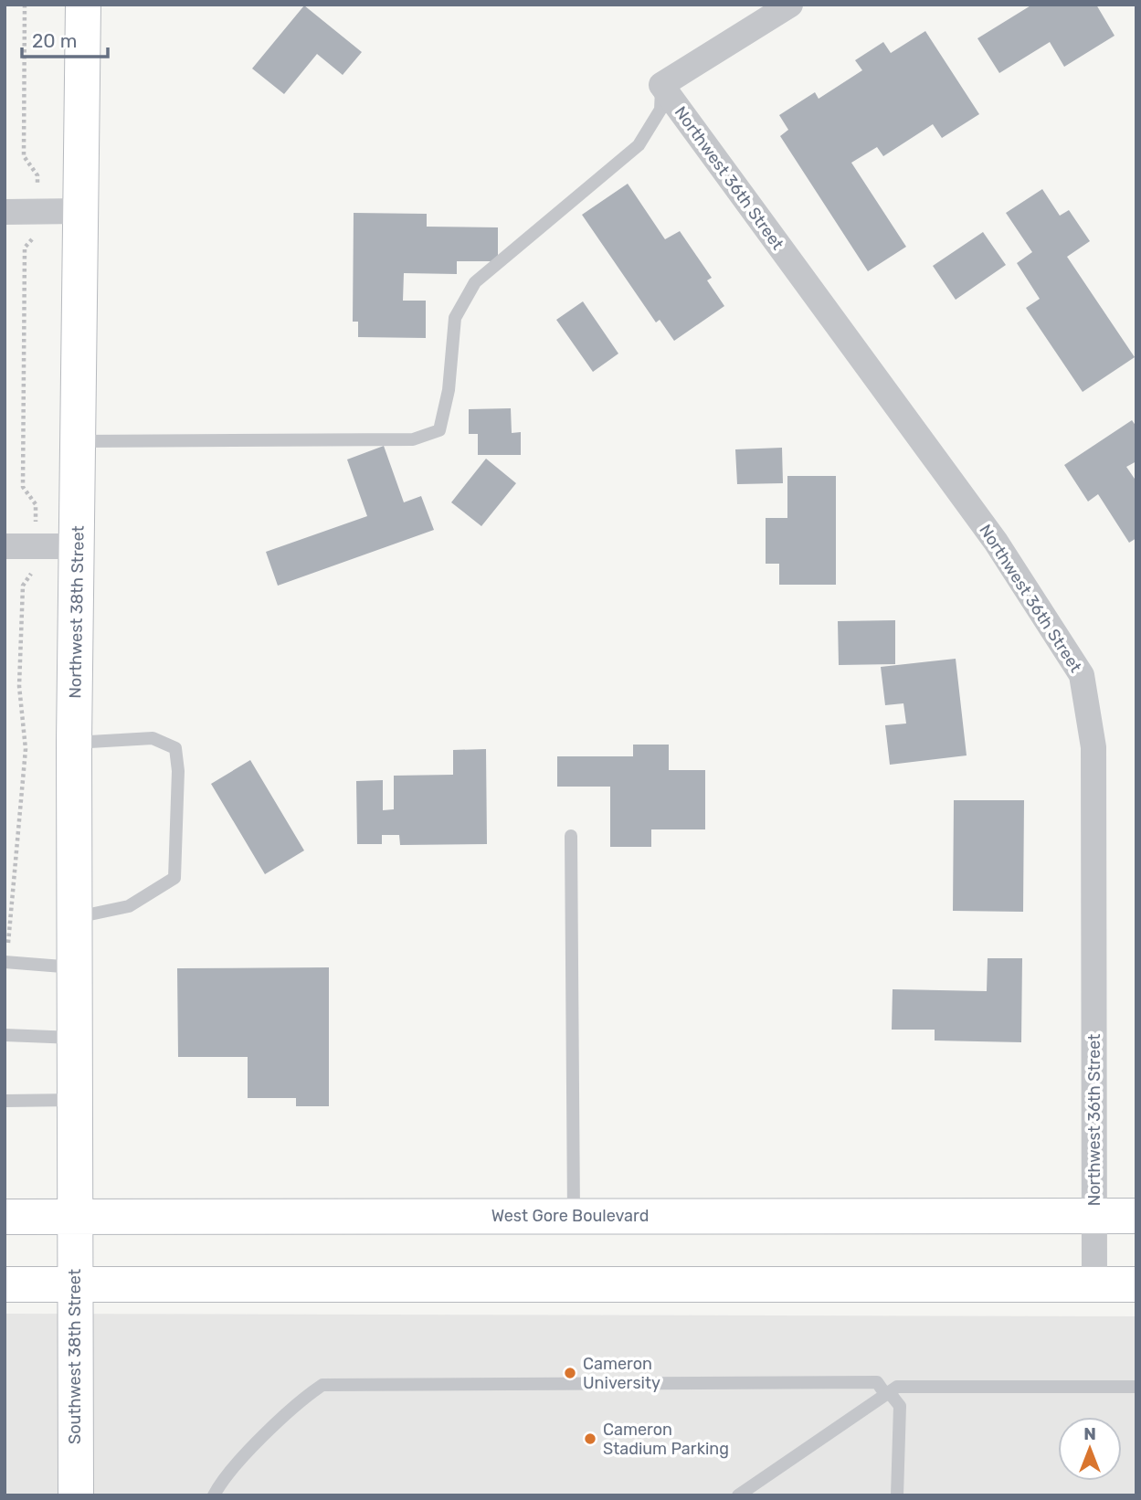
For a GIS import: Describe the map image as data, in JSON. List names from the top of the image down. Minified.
{"streets":{"main road":["Northwest 38th Street","West Gore Boulevard","Southwest 38th Street"],"street":["Northwest 36th Street"]},"crossings":[["Northwest 36th Street","West Gore Boulevard"],["Northwest 38th Street","West Gore Boulevard"],["Northwest 38th Street","Southwest 38th Street"],["West Gore Boulevard","Southwest 38th Street"]],"places":["Cameron University","Cameron Stadium Parking"],"scale_bar":"20 m","north":"top"}
